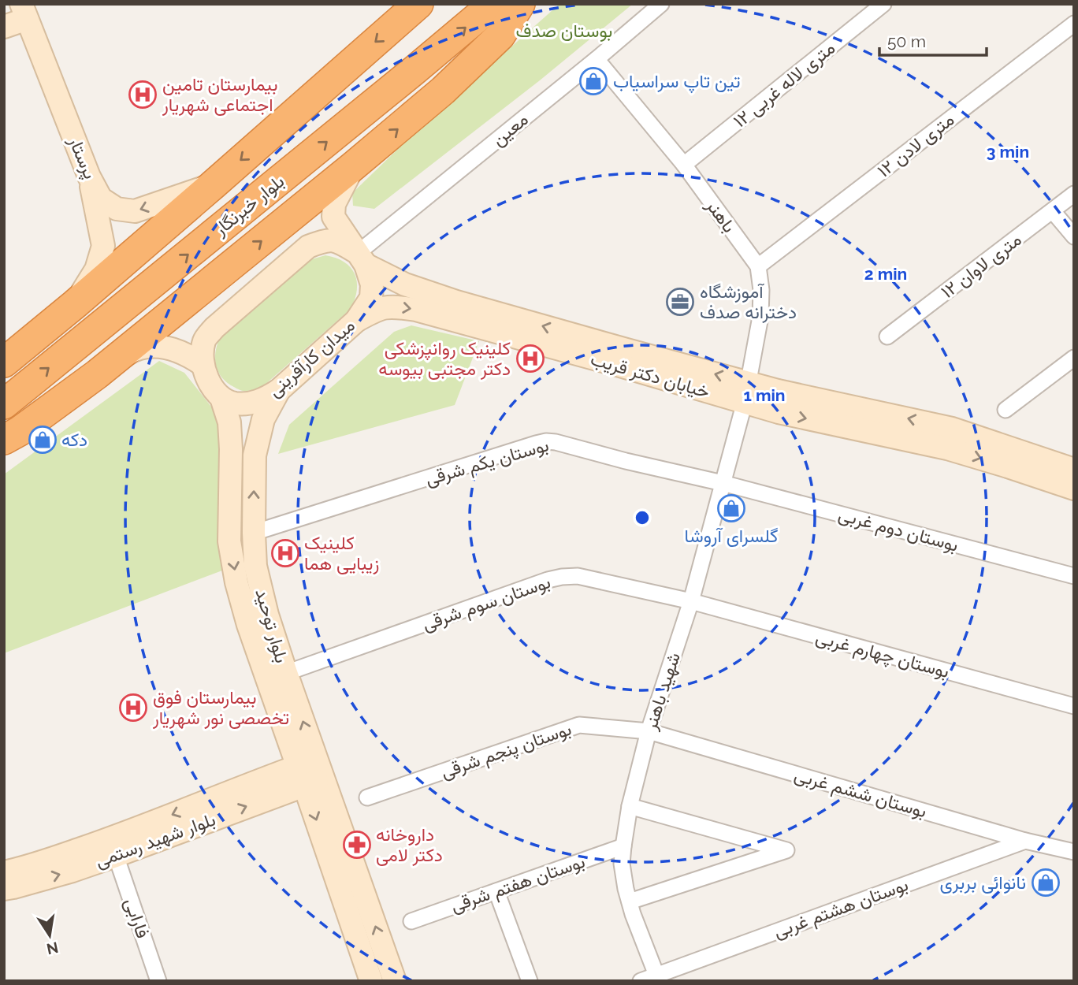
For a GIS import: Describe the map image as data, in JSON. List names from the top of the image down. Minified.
{"streets":{"highway":["بلوار خبرنگار"],"main road":["پرستار","میدان کارآفرینی","خیابان دکتر قریب","بلوار توحید","بلوار شهید رستمی"],"street":["۱۲ متری لاله غربی","معین","۱۲ متری لادن","باهنر","۱۲ متری لاوان","بوستان یکم شرقی","بوستان دوم غربی","بوستان سوم شرقی","بوستان چهارم غربی","شهید باهنر","بوستان پنجم شرقی","بوستان ششم غربی","بوستان هفتم شرقی","بوستان هشتم غربی","فارابی"]},"crossings":[["۱۲ متری لاله غربی","باهنر"],["معین","باهنر"],["معین","میدان کارآفرینی"],["معین","خیابان دکتر قریب"],["۱۲ متری لادن","باهنر"],["پرستار","بلوار خبرنگار"],["باهنر","خیابان دکتر قریب"],["باهنر","شهید باهنر"],["میدان کارآفرینی","خیابان دکتر قریب"],["میدان کارآفرینی","بلوار توحید"],["خیابان دکتر قریب","شهید باهنر"],["بوستان یکم شرقی","بوستان دوم غربی"],["بوستان یکم شرقی","بلوار توحید"],["بوستان یکم شرقی","شهید باهنر"],["بوستان دوم غربی","شهید باهنر"],["بوستان سوم شرقی","بلوار توحید"],["بوستان سوم شرقی","بوستان چهارم غربی"],["بوستان سوم شرقی","شهید باهنر"],["بلوار توحید","بلوار شهید رستمی"],["بوستان چهارم غربی","شهید باهنر"],["شهید باهنر","بوستان پنجم شرقی"],["شهید باهنر","بوستان ششم غربی"],["شهید باهنر","بوستان هفتم شرقی"],["شهید باهنر","بوستان هشتم غربی"],["بوستان پنجم شرقی","بوستان ششم غربی"],["بوستان ششم غربی","بوستان هشتم غربی"],["بلوار شهید رستمی","فارابی"]],"one_way":["پرستار"],"parks":["بوستان صدف"],"places":{"shop":["تین تاپ سراسیاب","دکه","گلسرای آروشا","نانوائی بربری"],"hospital":["بیمارستان تامین اجتماعی شهریار","کلینیک روانپزشکی دکتر مجتبی بیوسه","کلینیک زیبایی هما","بیمارستان فوق تخصصی نور شهریار"],"office":["آموزشگاه دخترانه صدف"],"pharmacy":["داروخانه دکتر لامی"]},"scale_bar":"50 m","north":"bottom","rings":["3 min","2 min","1 min"]}
